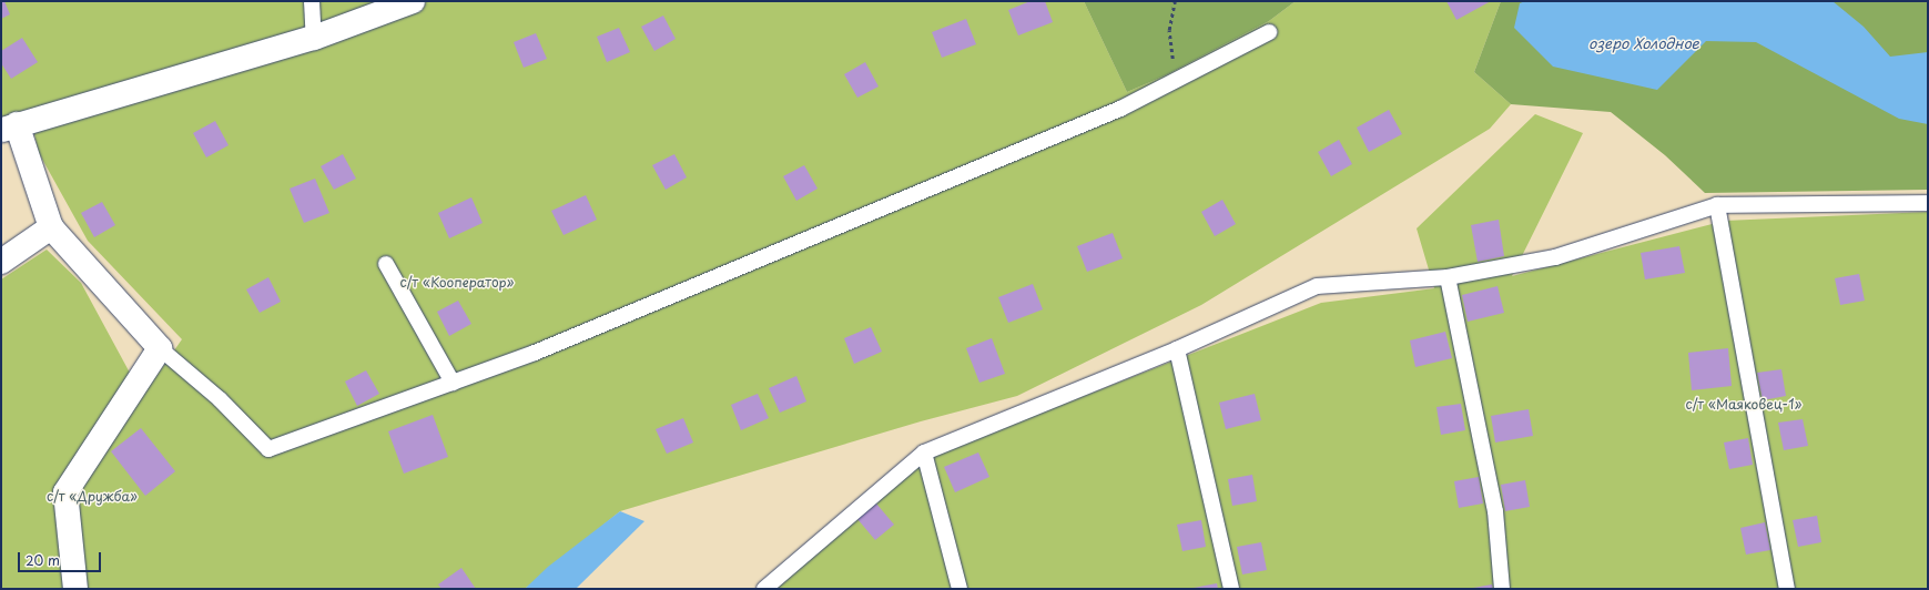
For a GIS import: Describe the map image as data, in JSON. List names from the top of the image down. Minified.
{"water":["озеро Холодное"],"parks":["с/т «Кооператор»","с/т «Маяковец-1»","с/т «Дружба»"],"scale_bar":"20 m"}
